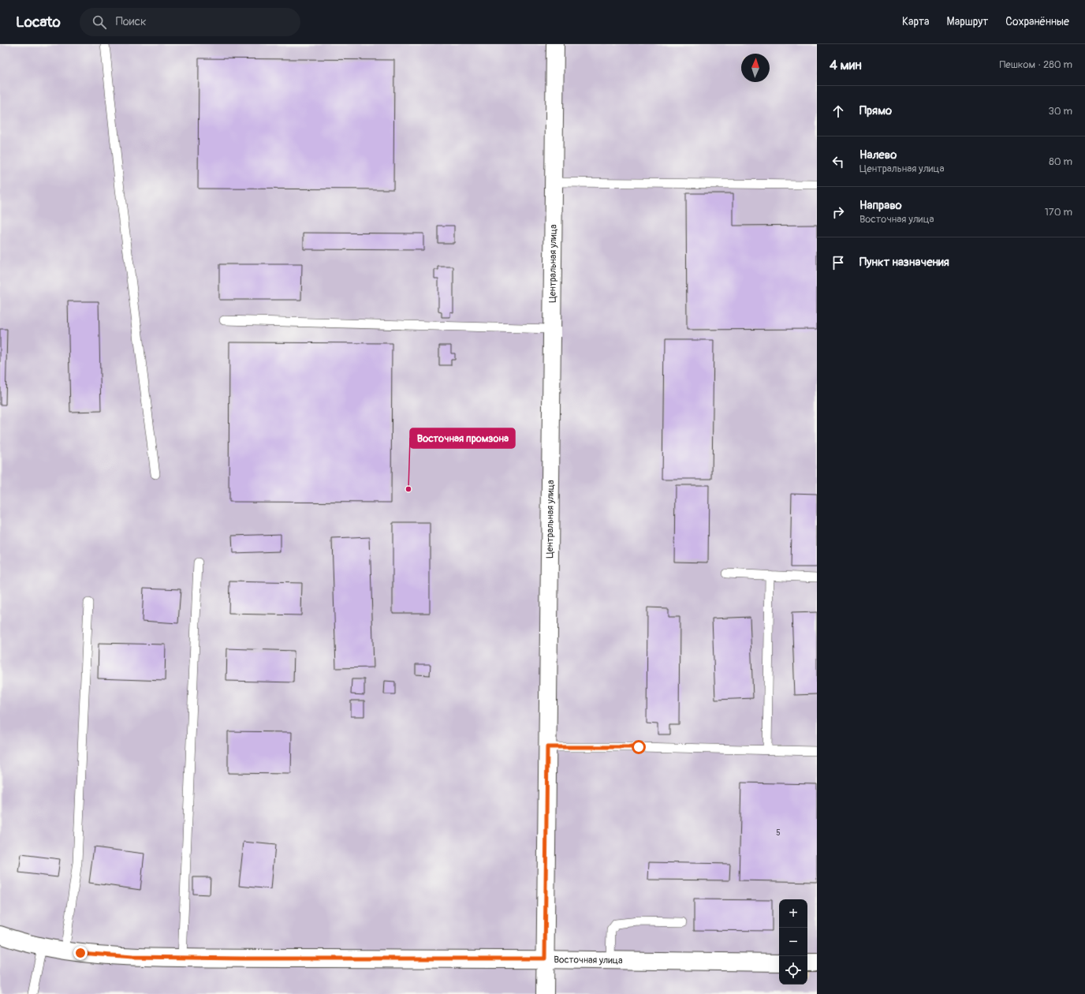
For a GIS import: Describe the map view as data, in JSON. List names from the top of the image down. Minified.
{"streets":{"street":["Центральная улица","Восточная улица"]},"crossings":[["Центральная улица","Восточная улица"]],"places":["Восточная промзона"],"house_numbers":["5"],"north":"top","page":{"header":"Locato","search":"Поиск","nav":["Карта","Маршрут","Сохранённые"],"heading":["4 мин","Пешком · 280 m"],"list":[["Прямо","30 m"],["Налево","Центральная улица","80 m"],["Направо","Восточная улица","170 m"],"Пункт назначения"],"map_buttons":["+","−"]}}
